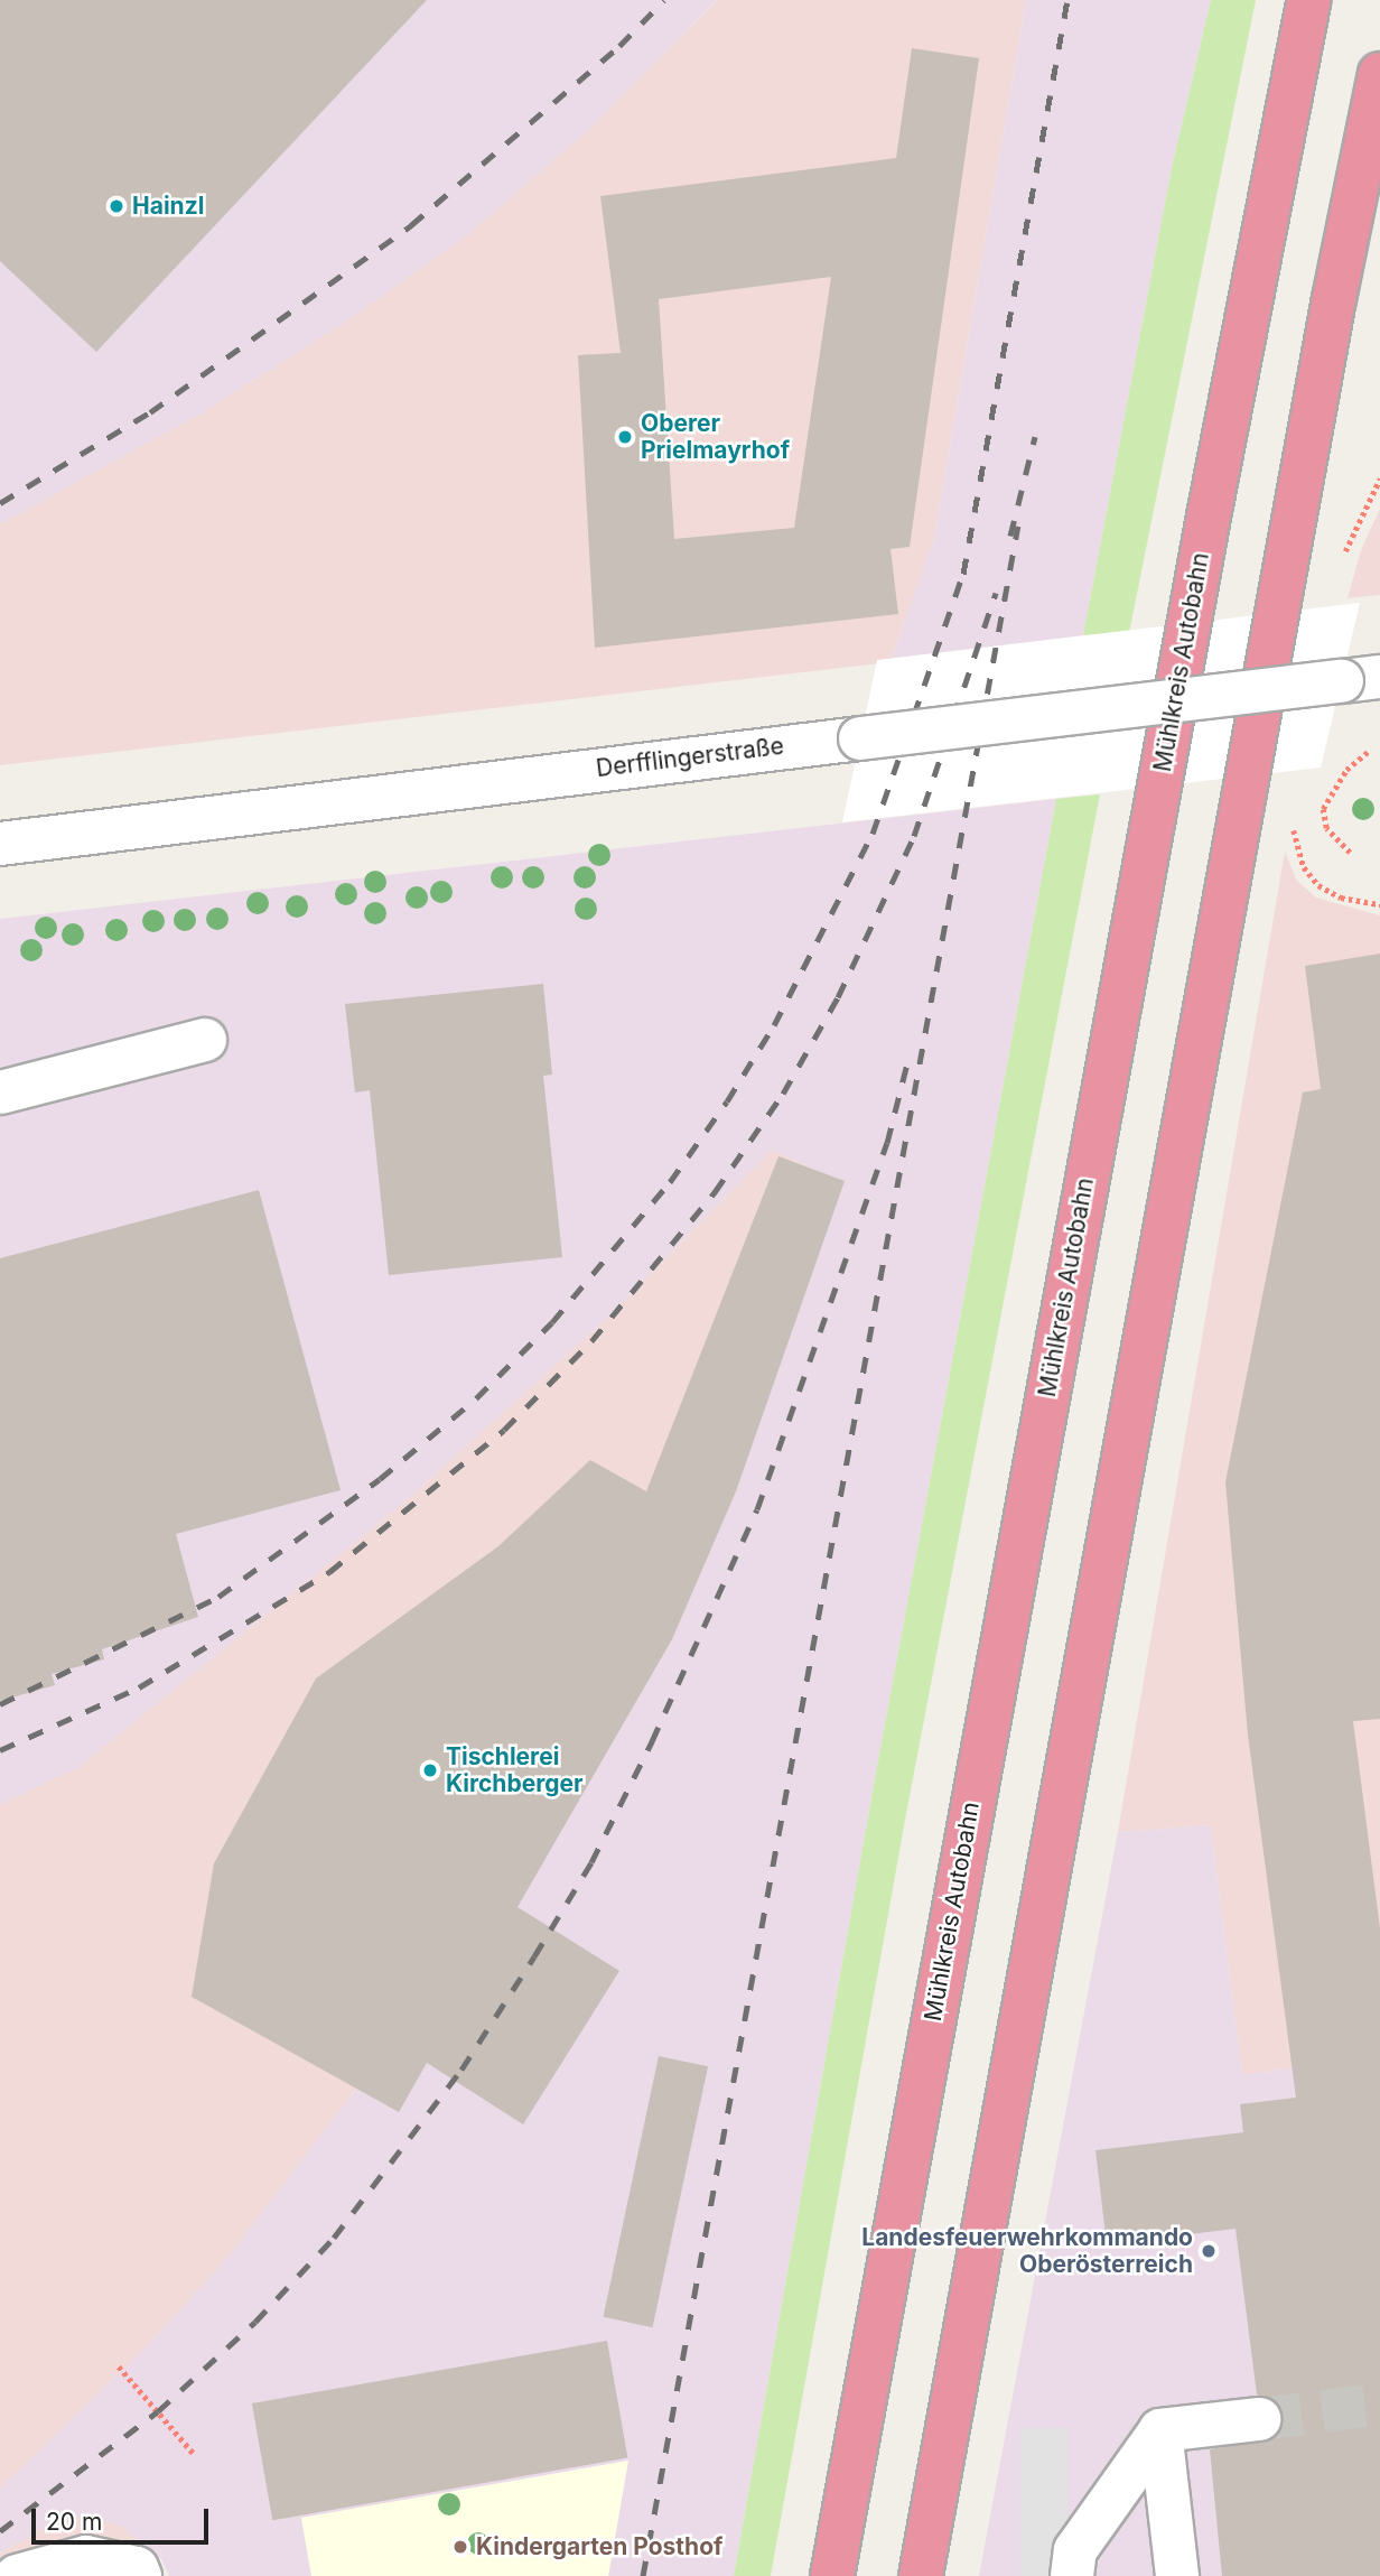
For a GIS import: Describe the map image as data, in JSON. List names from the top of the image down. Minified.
{"streets":{"highway":["Mühlkreis Autobahn"],"street":["Derfflingerstraße"]},"places":["Hainzl","Oberer Prielmayrhof","Tischlerei Kirchberger","Landesfeuerwehrkommando Oberösterreich","Kindergarten Posthof"],"scale_bar":"20 m"}
